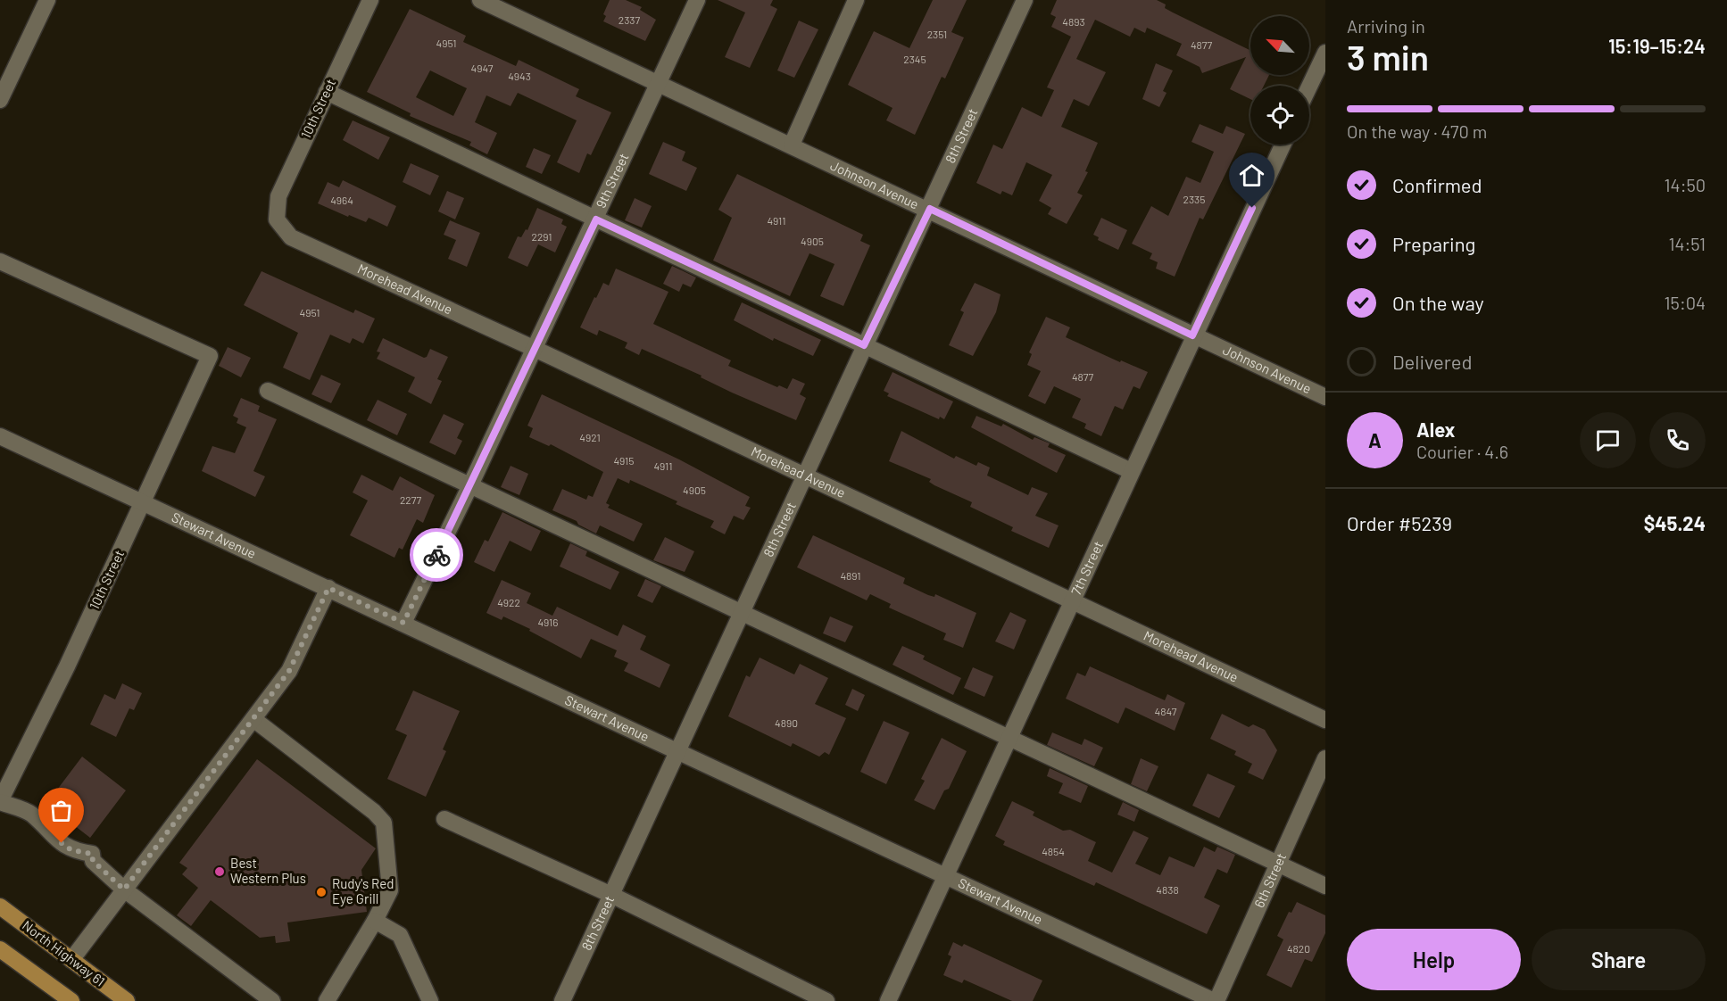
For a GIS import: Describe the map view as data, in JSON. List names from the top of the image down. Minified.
{"streets":{"main road":["North Highway 61"],"street":["10th Street","8th Street","9th Street","Johnson Avenue","Morehead Avenue","Stewart Avenue","7th Street","6th Street"]},"crossings":[["10th Street","Morehead Avenue"],["10th Street","Stewart Avenue"],["8th Street","Johnson Avenue"],["8th Street","Morehead Avenue"],["8th Street","Stewart Avenue"],["9th Street","Johnson Avenue"],["9th Street","Morehead Avenue"],["9th Street","Stewart Avenue"],["Johnson Avenue","7th Street"],["Morehead Avenue","7th Street"],["Stewart Avenue","7th Street"],["Stewart Avenue","6th Street"]],"places":["Best Western Plus","Rudy's Red Eye Grill"],"house_numbers":["2337","4893","2351","4951","4877","2345","4947","4943","2335","4964","4911","2291","4905","4951","4877","4921","4915","4911","4905","2277","4891","4922","4916","4847","4890","4854","4838","4820"],"north":"top left","page":{"heading":["3 min","Arriving in","15:19–15:24"],"panel":["Alex","Courier · 4.6","Order #5239","$45.24"],"bar":"On the way · 470 m","list":[["Confirmed","14:50"],["Preparing","14:51"],["On the way","15:04"],"Delivered"],"round":"A","buttons":["Help","Share"]}}
